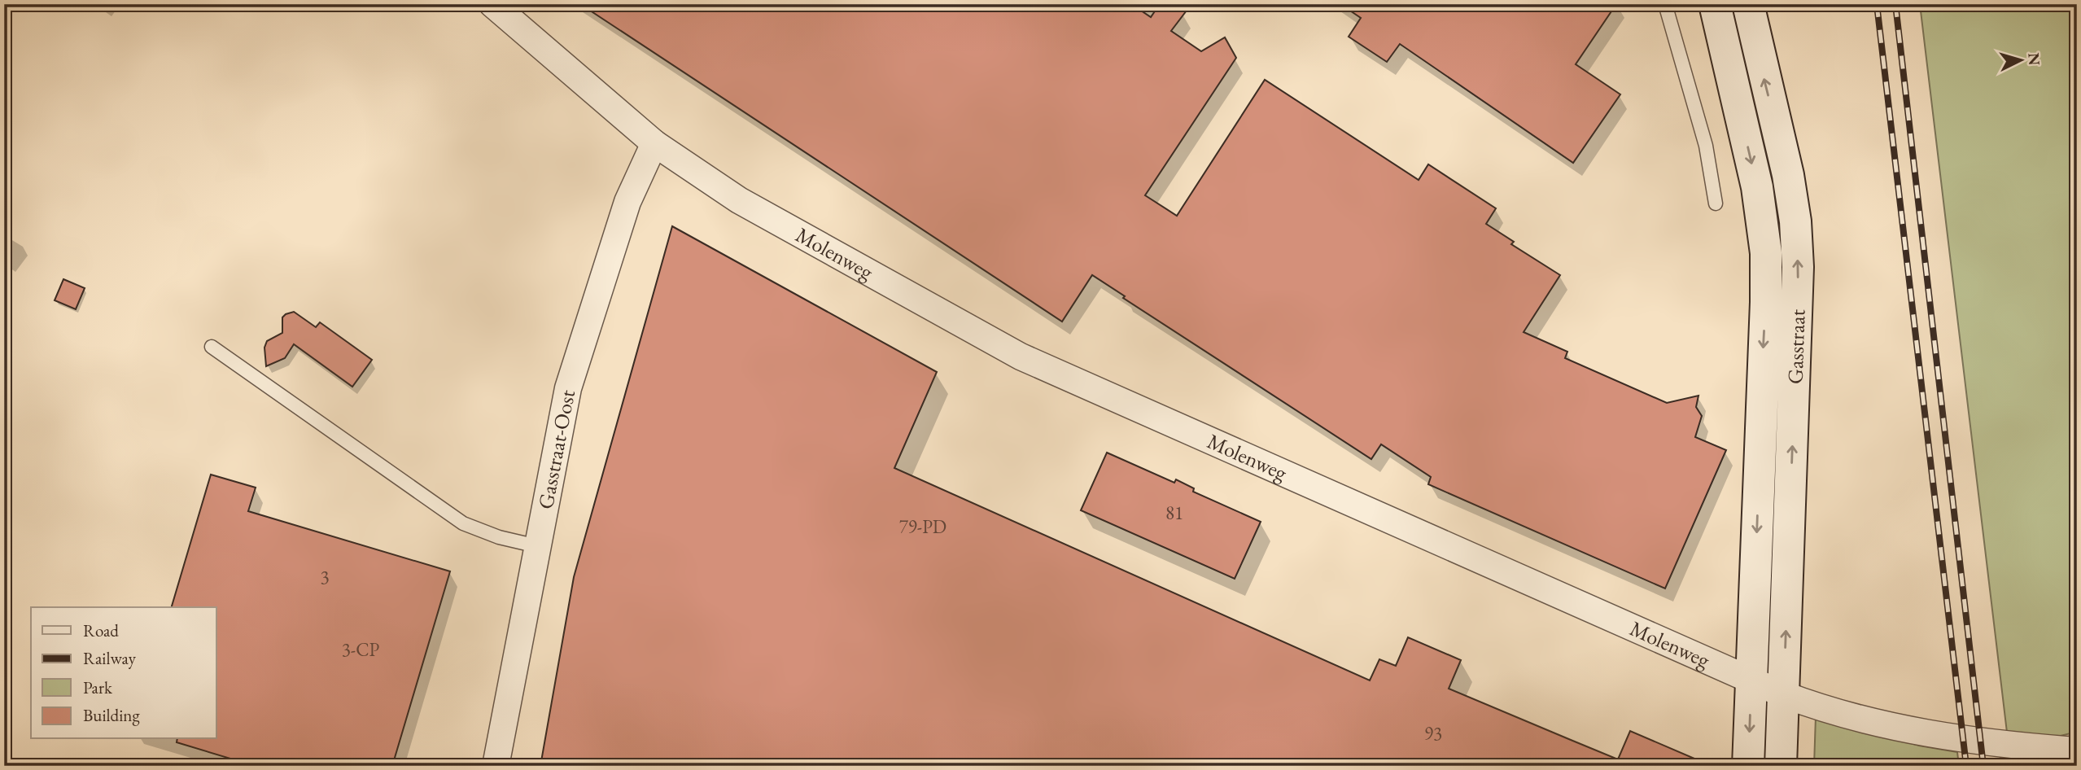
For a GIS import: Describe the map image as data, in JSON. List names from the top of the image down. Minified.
{"streets":{"street":["Molenweg","Gasstraat","Gasstraat-Oost"]},"crossings":[["Molenweg","Gasstraat"],["Molenweg","Gasstraat-Oost"]],"house_numbers":["81","79-PD","3","3-CP","93"],"legend":["Road","Railway","Park","Building"],"north":"right"}
